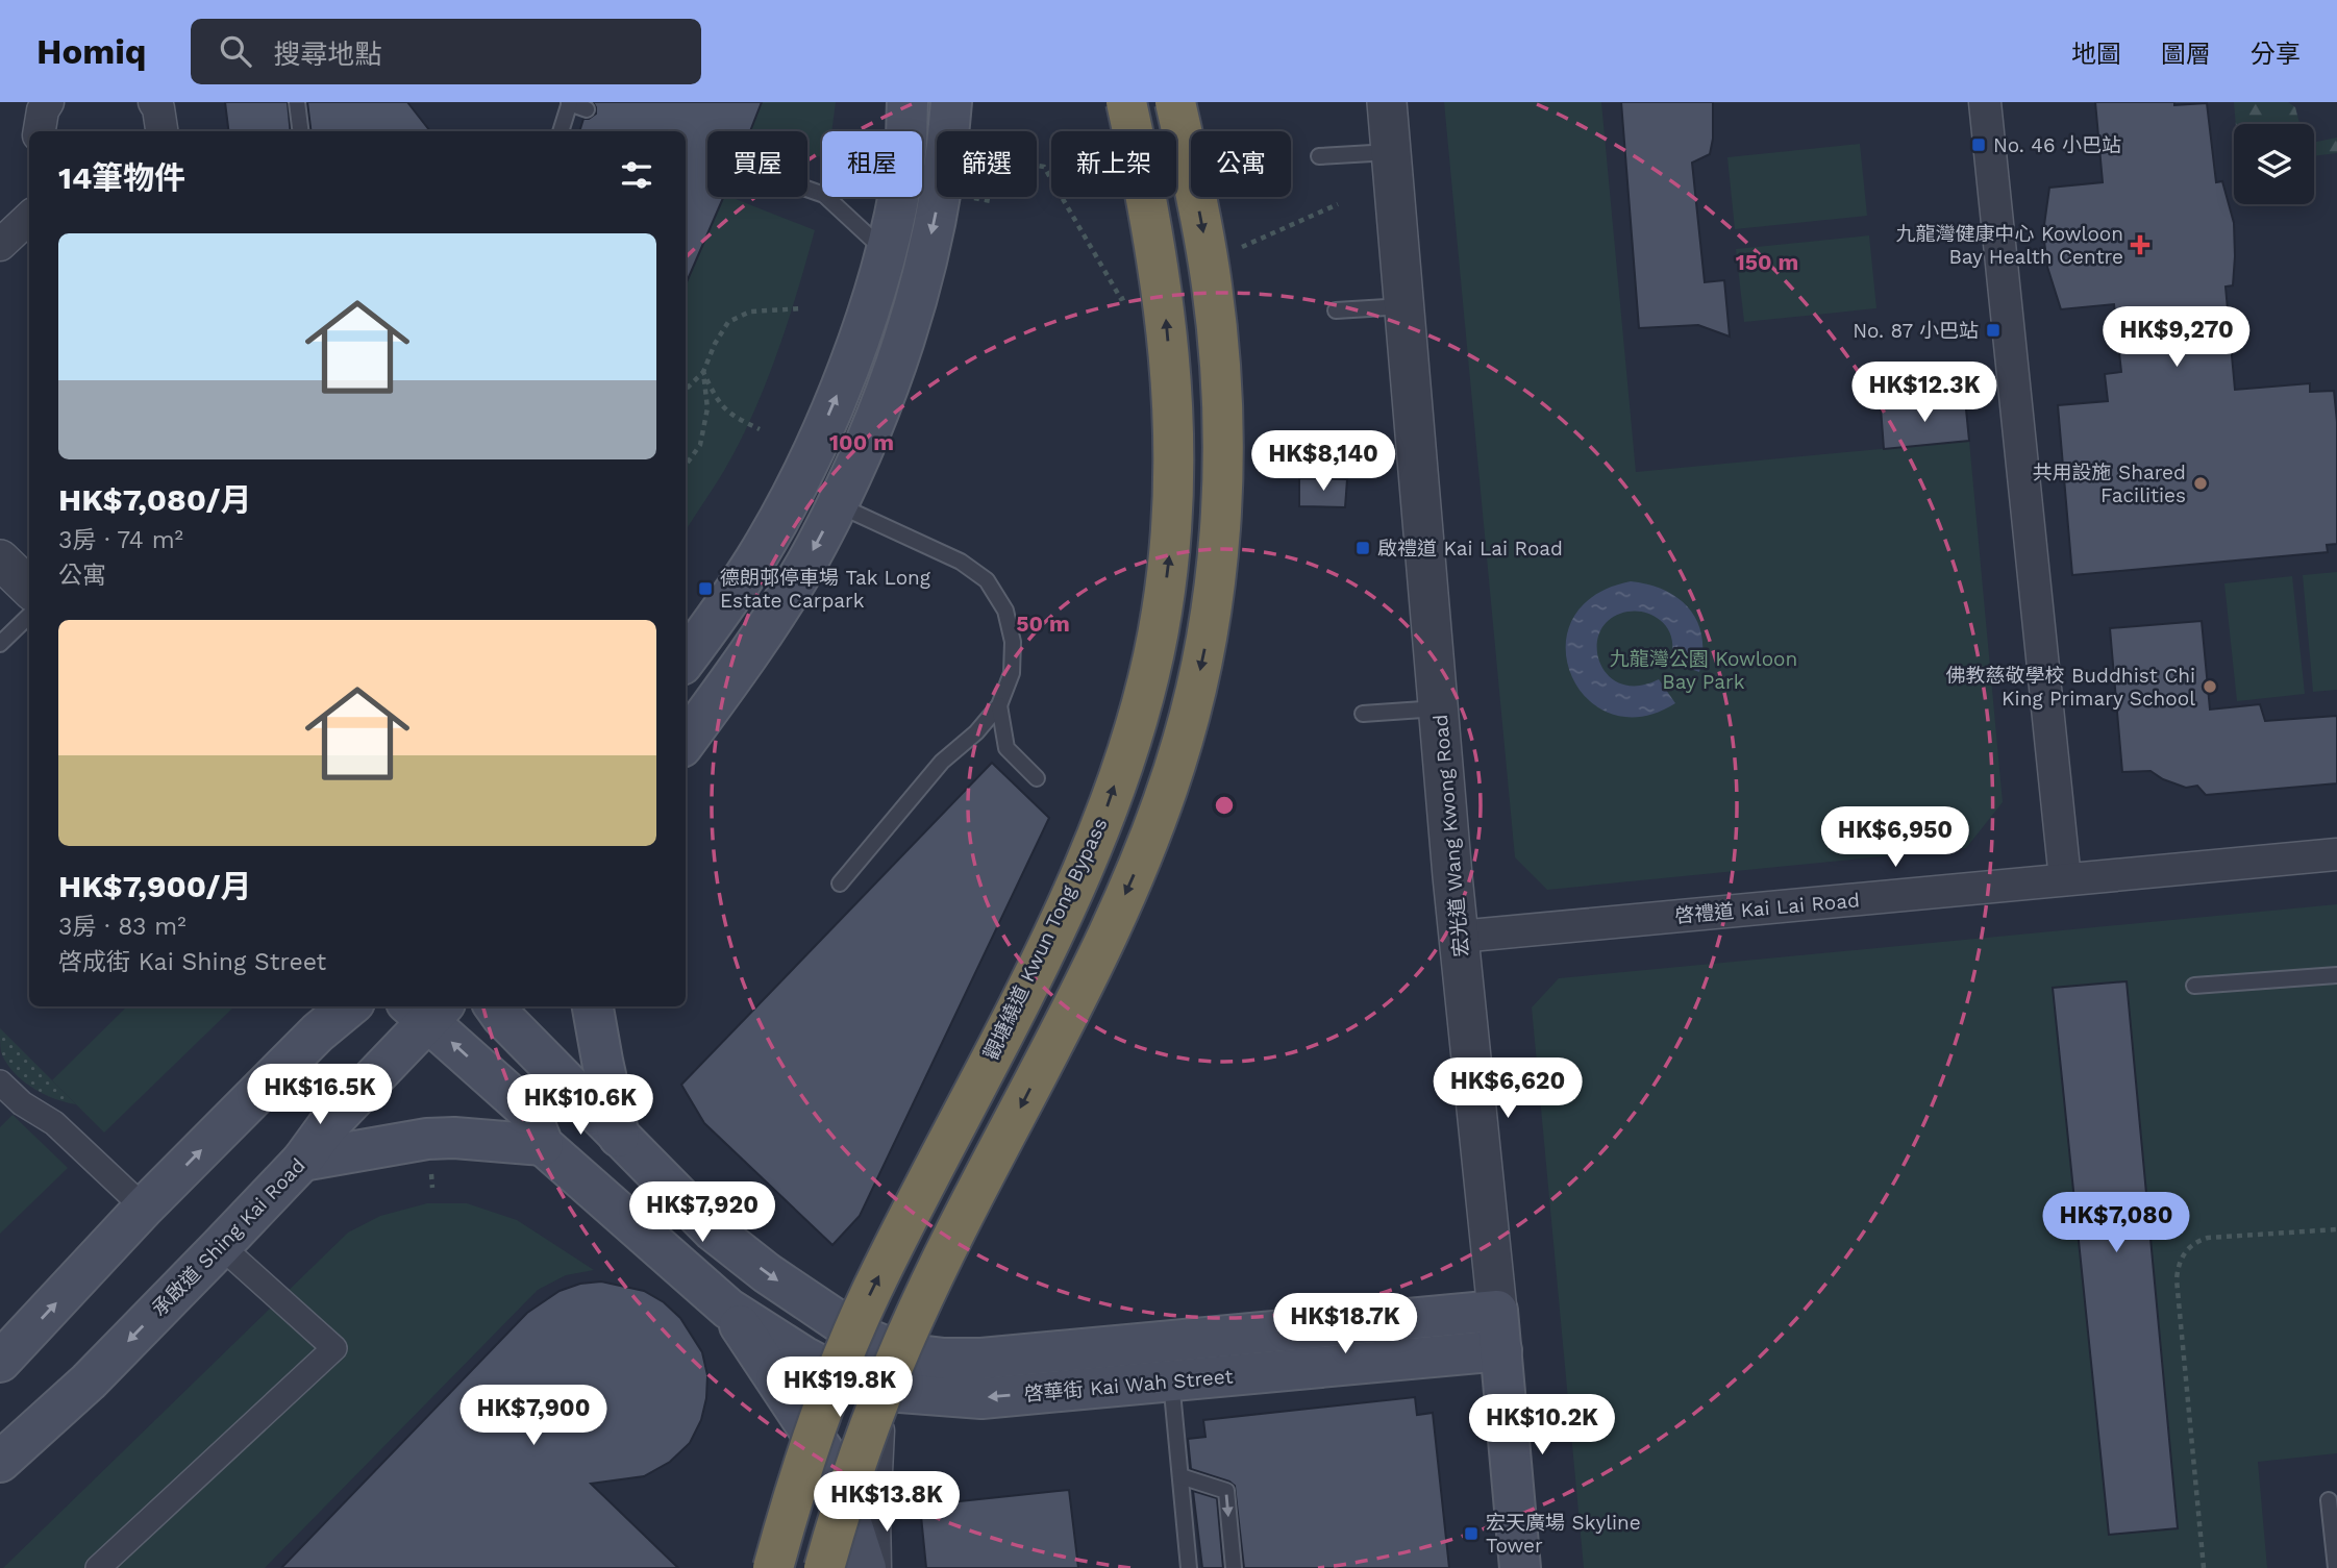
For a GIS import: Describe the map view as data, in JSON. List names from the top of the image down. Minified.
{"streets":{"highway":["觀塘繞道 Kwun Tong Bypass"],"main road":["宏光道 Wang Kwong Road","承啟道 Shing Kai Road","啓華街 Kai Wah Street"],"street":["啓禮道 Kai Lai Road"]},"crossings":[["宏光道 Wang Kwong Road","啓禮道 Kai Lai Road"],["宏光道 Wang Kwong Road","啓華街 Kai Wah Street"]],"parks":["九龍灣公園 Kowloon Bay Park"],"places":{"transit":["No. 46 小巴站","No. 87 小巴站","啟禮道 Kai Lai Road","德朗邨停車場 Tak Long Estate Carpark","宏天廣場 Skyline Tower"],"health":["九龍灣健康中心 Kowloon Bay Health Centre"],"other":["共用設施 Shared Facilities","佛教慈敬學校 Buddhist Chi King Primary School"]},"page":{"header":"Homiq","search":"搜尋地點","nav":["地圖","圖層","分享"],"chip":["買屋","租屋","篩選","新上架","公寓"],"heading":"14筆物件","list":[{"name":"HK$7,080/月","note":"3房 · 74 m² · 公寓"},{"name":"HK$7,900/月","note":"3房 · 83 m² · 啓成街 Kai Shing Street"}],"price":["HK$9,270","HK$12.3K","HK$8,140","HK$6,950","HK$6,620","HK$16.5K","HK$10.6K","HK$7,920","HK$7,080","HK$18.7K","HK$19.8K","HK$7,900","HK$10.2K","HK$13.8K"]},"rings":["150 m","100 m","50 m"]}
